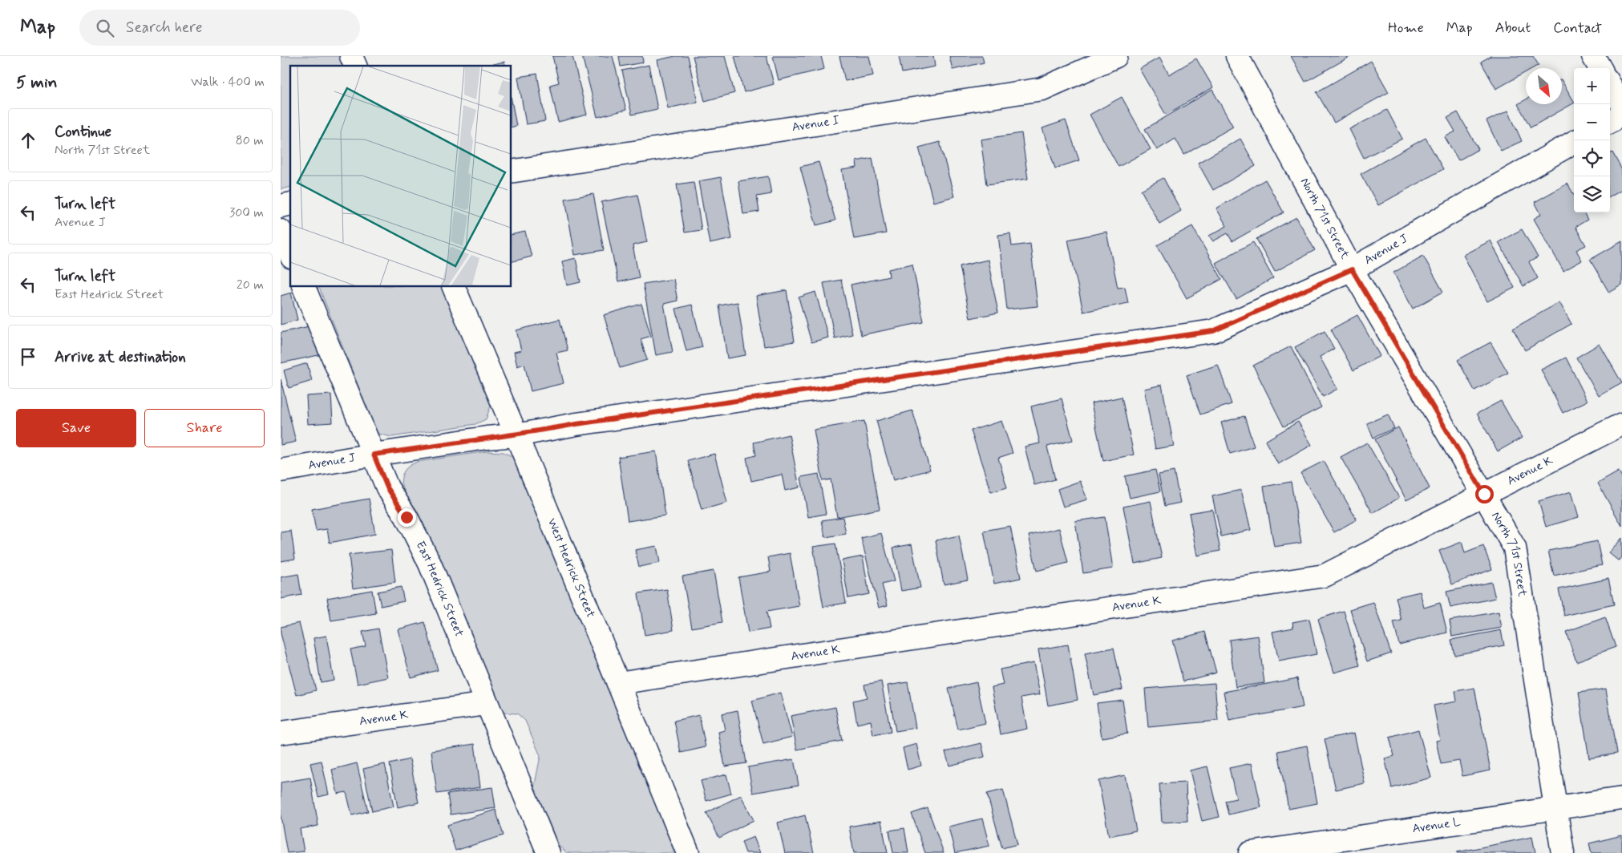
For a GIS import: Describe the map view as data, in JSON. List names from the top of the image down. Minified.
{"streets":{"street":["Avenue I","North 71st Street","Avenue J","Avenue K","West Hedrick Street","East Hedrick Street","Avenue L"]},"crossings":[["North 71st Street","Avenue J"],["North 71st Street","Avenue K"],["North 71st Street","Avenue L"],["Avenue J","West Hedrick Street"],["Avenue J","East Hedrick Street"],["Avenue K","West Hedrick Street"],["Avenue K","East Hedrick Street"]],"north":"bottom right","page":{"header":"Map","search":"Search here","nav":["Home","Map","About","Contact"],"heading":["5 min","Walk · 400 m"],"map_buttons":["+","−"],"list":[["Continue","North 71st Street","80 m"],["Turn left","Avenue J","300 m"],["Turn left","East Hedrick Street","20 m"],"Arrive at destination"],"buttons":["Save","Share"]}}
